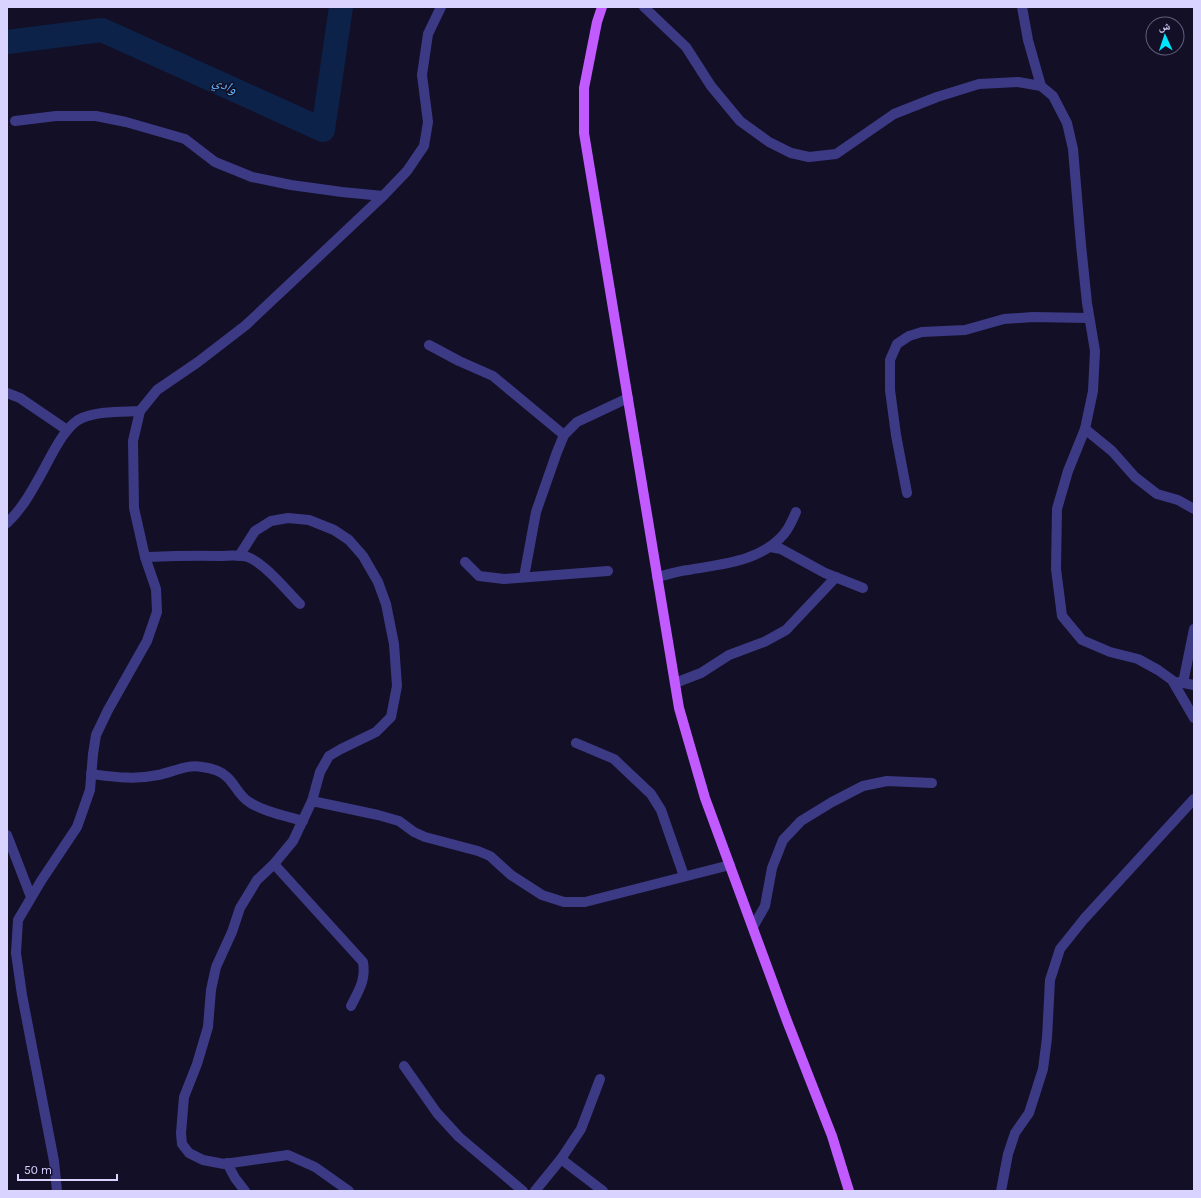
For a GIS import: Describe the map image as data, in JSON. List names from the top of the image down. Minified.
{"water":["وادي"],"scale_bar":"50 m","north":"top"}
